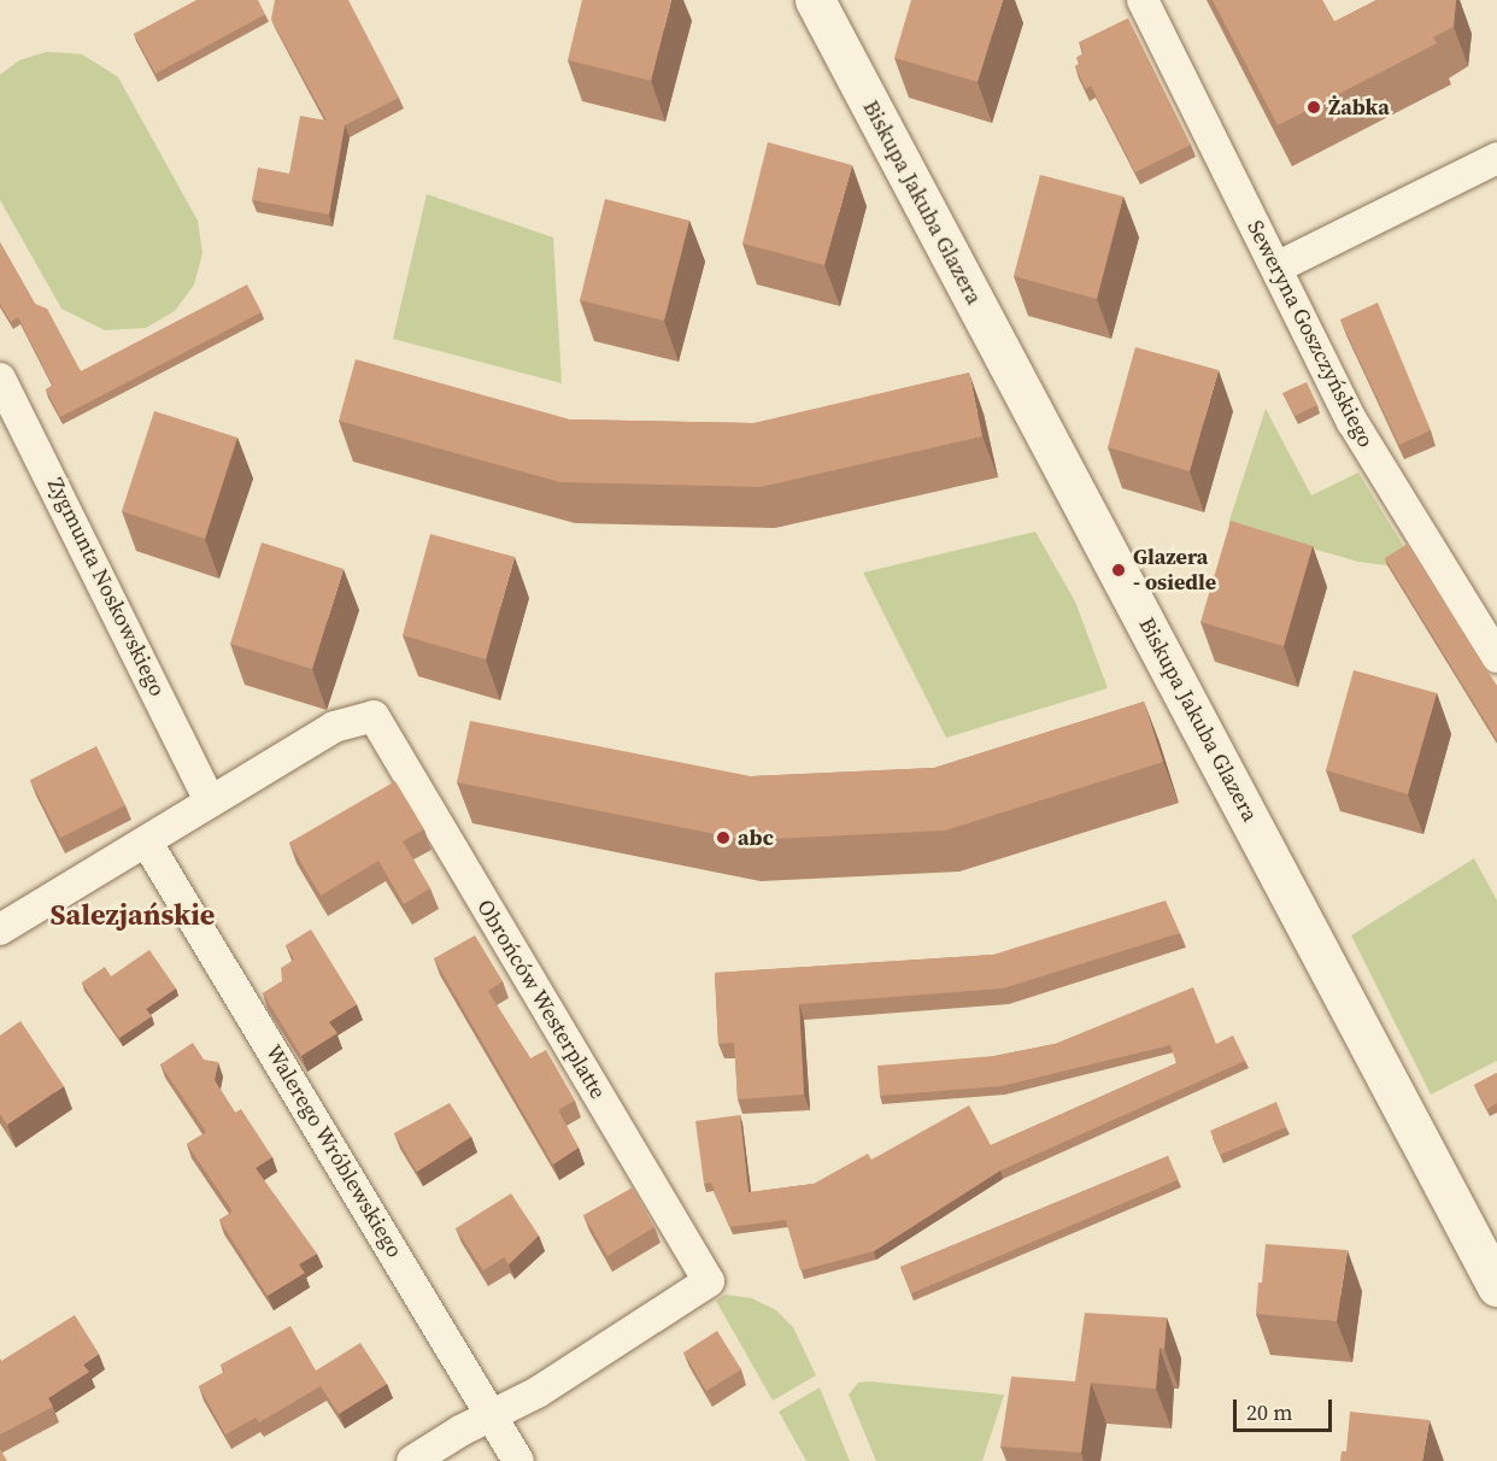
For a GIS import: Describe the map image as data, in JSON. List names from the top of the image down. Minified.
{"streets":{"street":["Biskupa Jakuba Glazera","Seweryna Goszczyńskiego","Zygmunta Noskowskiego","Obrońców Westerplatte","Walerego Wróblewskiego"]},"crossings":[["Zygmunta Noskowskiego","Obrońców Westerplatte"],["Obrońców Westerplatte","Walerego Wróblewskiego"]],"districts":["Salezjańskie"],"places":["Żabka","Glazera - osiedle","abc"],"scale_bar":"20 m"}
